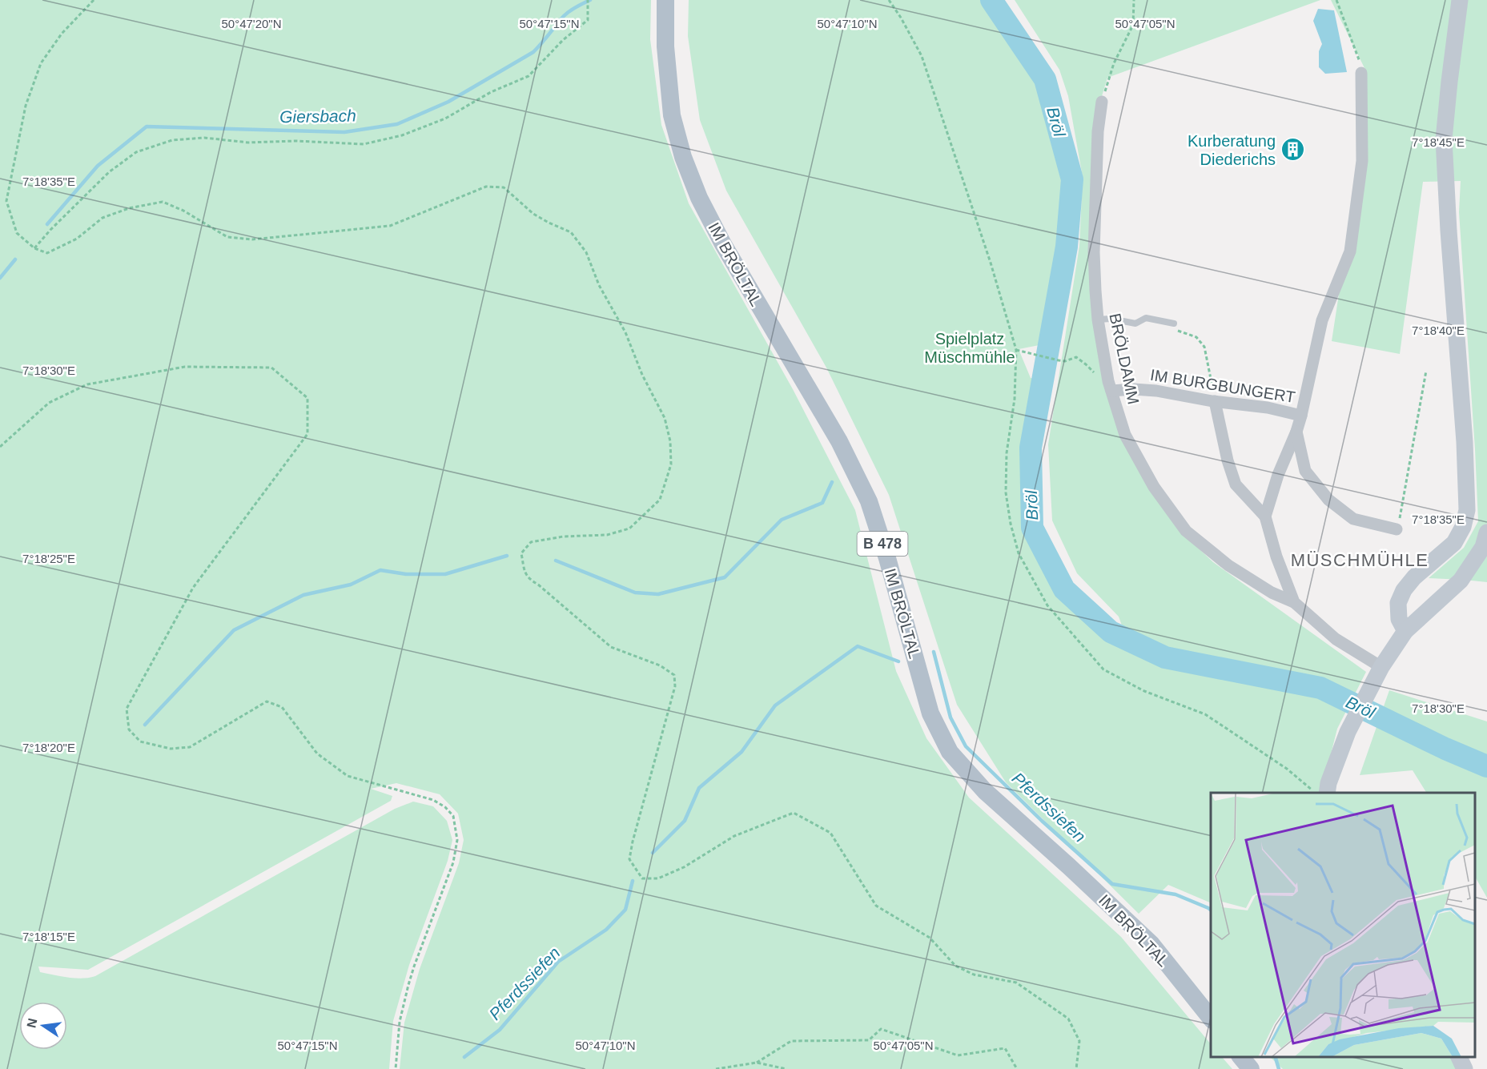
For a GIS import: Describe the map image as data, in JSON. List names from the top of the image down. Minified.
{"streets":{"main road":["IM BRÖLTAL","B 478"],"street":["BRÖLDAMM","IM BURGBUNGERT"]},"crossings":[["BRÖLDAMM","IM BURGBUNGERT"]],"districts":["MÜSCHMÜHLE"],"water":["Giersbach","Bröl","Pferdssiefen"],"parks":["Spielplatz Müschmühle"],"places":{"building":["Kurberatung Diederichs"]},"north":"left","coordinates":["50°47'20\"N","50°47'15\"N","50°47'10\"N","50°47'05\"N","7°18'45\"E","7°18'35\"E","7°18'40\"E","7°18'30\"E","7°18'25\"E","7°18'20\"E","7°18'15\"E"]}
